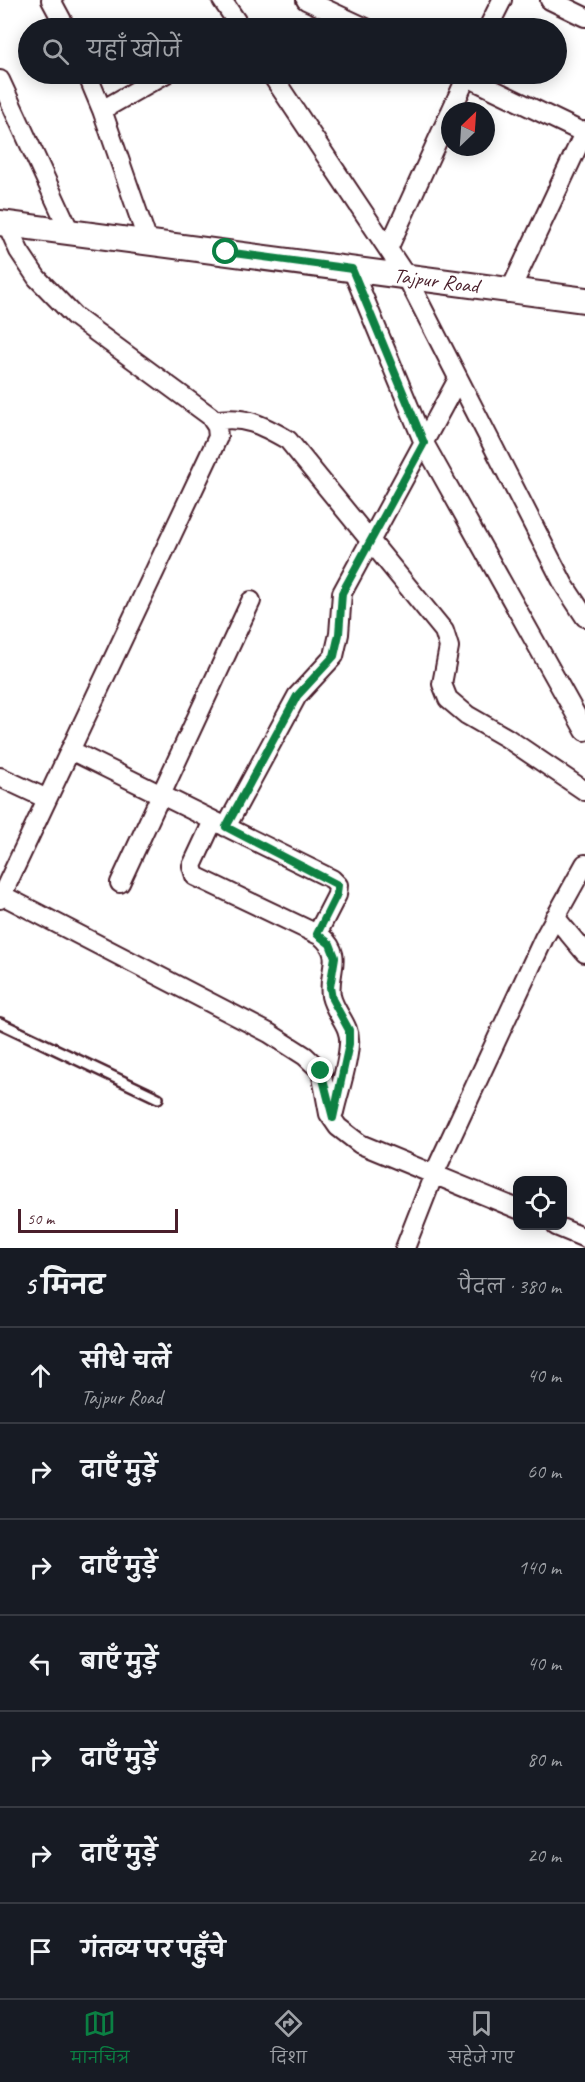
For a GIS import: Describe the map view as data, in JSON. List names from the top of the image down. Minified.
{"streets":{"main road":["Tajpur Road"]},"scale_bar":"50 m","north":"top right","page":{"search":"यहाँ खोजें","scale":"50 m","heading":["5 मिनट","पैदल · 380 m"],"list":[["सीधे चलें","Tajpur Road","40 m"],["दाएँ मुड़ें","60 m"],["दाएँ मुड़ें","140 m"],["बाएँ मुड़ें","40 m"],["दाएँ मुड़ें","80 m"],["दाएँ मुड़ें","20 m"],"गंतव्य पर पहुँचे"],"nav":["मानचित्र","दिशा","सहेजे गए"]}}
